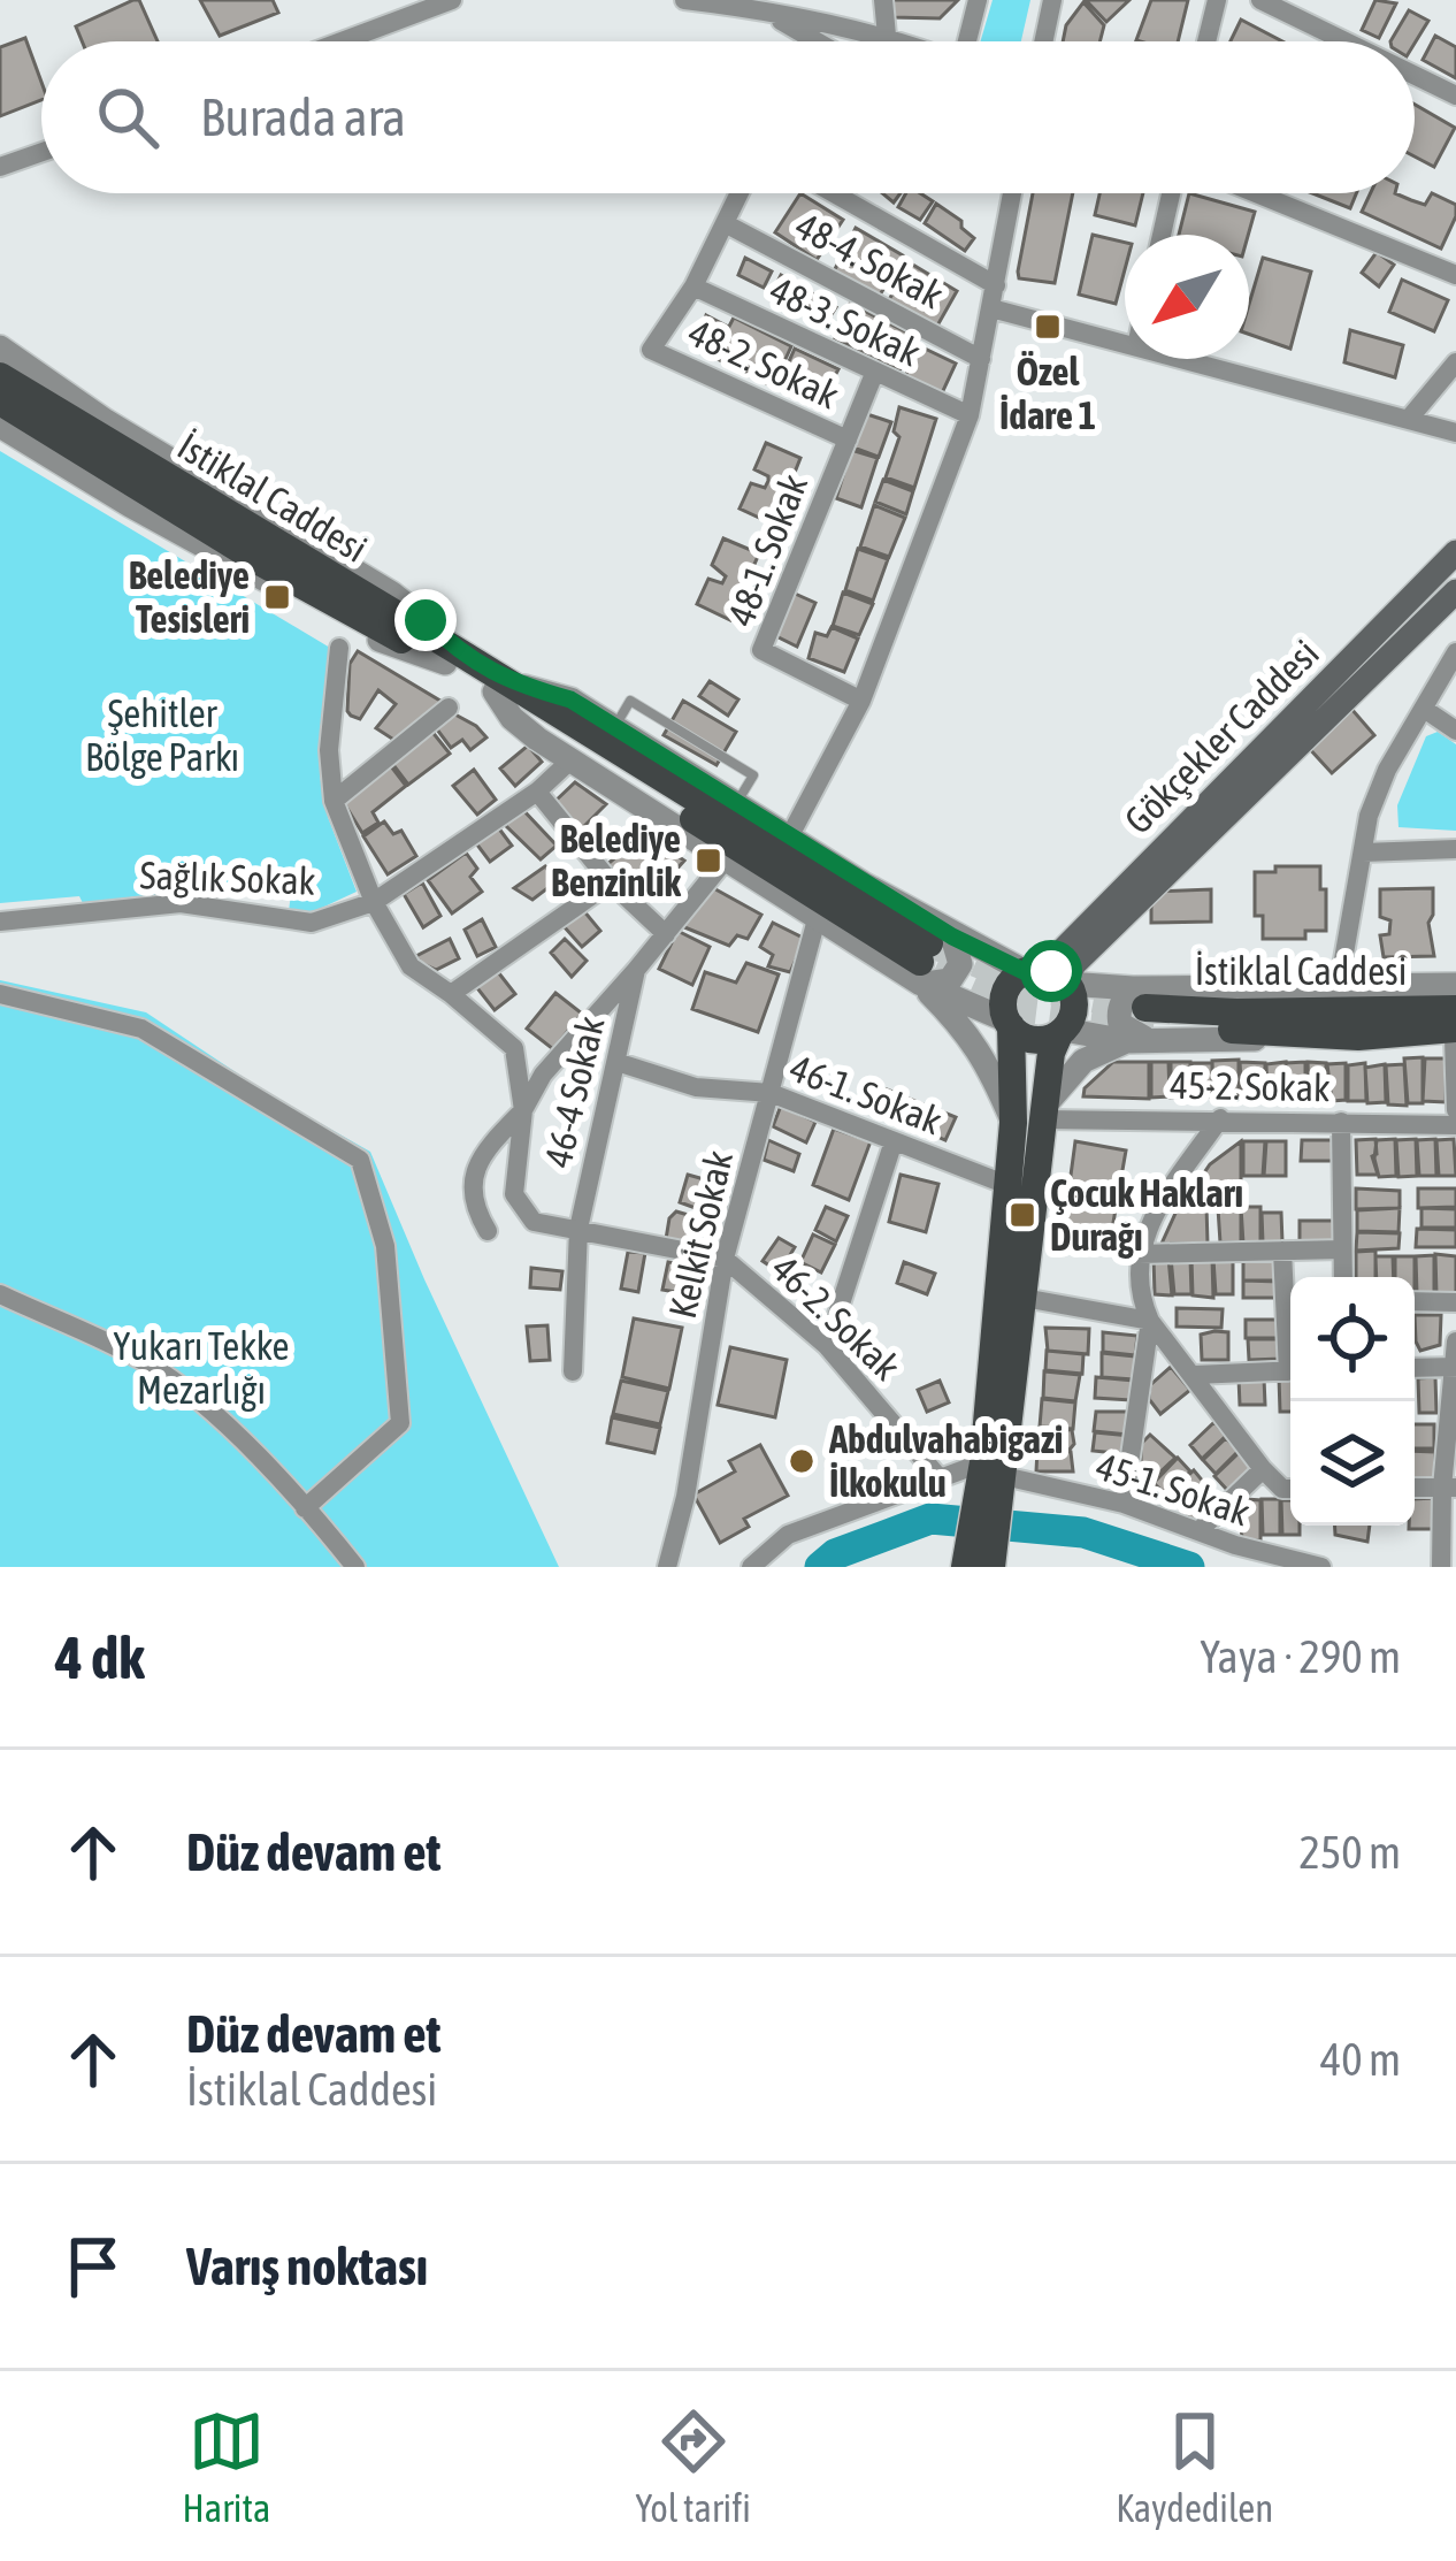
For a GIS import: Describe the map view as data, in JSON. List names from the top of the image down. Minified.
{"streets":{"main road":["İstiklal Caddesi","Gökçekler Caddesi"],"street":["48-4. Sokak","48-3. Sokak","48-2. Sokak","48-1. Sokak","Sağlık Sokak","45-2. Sokak","46-4 Sokak","46-1. Sokak","Kelkit Sokak","46-2. Sokak","45-1. Sokak"]},"crossings":[["48-3. Sokak","48-2. Sokak"],["48-3. Sokak","48-1. Sokak"],["48-2. Sokak","48-1. Sokak"],["46-4 Sokak","46-1. Sokak"],["46-4 Sokak","46-2. Sokak"],["46-1. Sokak","Kelkit Sokak"],["Kelkit Sokak","46-2. Sokak"]],"parks":["Şehitler Bölge Parkı","Yukarı Tekke Mezarlığı"],"places":{"transit":["Özel İdare 1","Belediye Tesisleri","Belediye Benzinlik","Çocuk Hakları Durağı"],"other":["Abdulvahabigazi İlkokulu"]},"north":"bottom left","page":{"search":"Burada ara","heading":["4 dk","Yaya · 290 m"],"list":[["Düz devam et","250 m"],["Düz devam et","İstiklal Caddesi","40 m"],"Varış noktası"],"nav":["Harita","Yol tarifi","Kaydedilen"]}}
